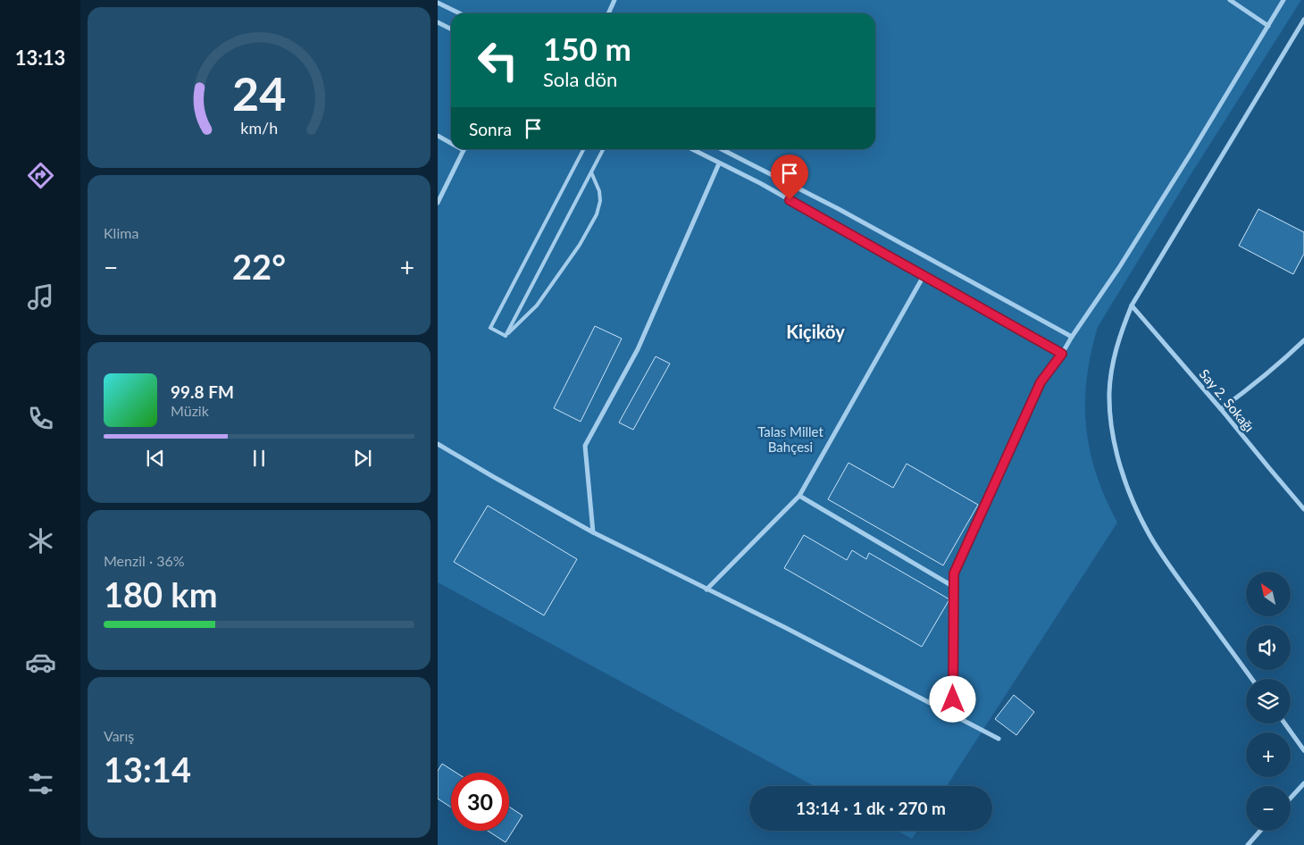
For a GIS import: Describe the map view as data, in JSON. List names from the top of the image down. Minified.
{"streets":{"street":["Say 2. Sokağı"]},"districts":["Kiçiköy"],"parks":["Talas Millet Bahçesi"],"north":"top left","page":{"tabs":"13:13","turn":["150 m","Sola dön"],"then":"Sonra","tile":["Klima",["Menzil · 36%","180 km"],["Varış","13:14"]],"heat":["−","22°","+"],"song":["99.8 FM","Müzik"],"map_buttons":["+","−"],"limit":"30","trip":"13:14 · 1 dk · 270 m","gauge":["24","km/h"]}}
